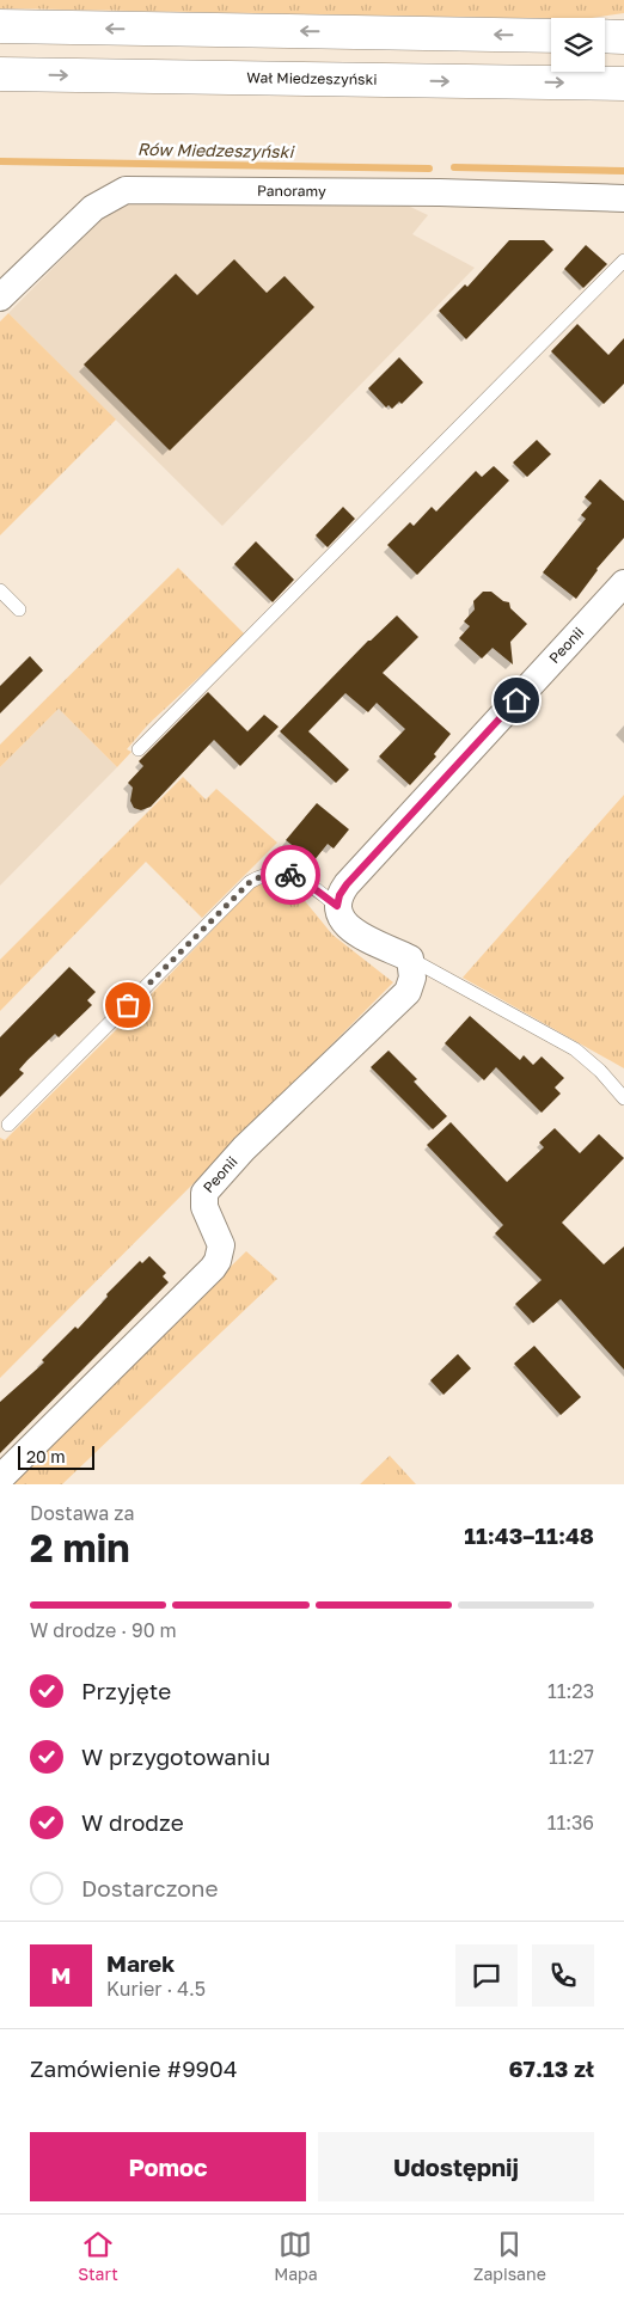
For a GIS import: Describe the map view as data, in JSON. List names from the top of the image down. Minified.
{"streets":{"main road":["Wał Miedzeszyński"],"street":["Panoramy","Peonii"]},"water":["Rów Miedzeszyński"],"scale_bar":"20 m","page":{"scale":"20 m","heading":["2 min","Dostawa za","11:43–11:48"],"panel":["Marek","Kurier · 4.5","Zamówienie #9904","67.13 zł"],"bar":"W drodze · 90 m","list":[["Przyjęte","11:23"],["W przygotowaniu","11:27"],["W drodze","11:36"],"Dostarczone"],"round":"M","buttons":["Pomoc","Udostępnij"],"tabs":["Start","Mapa","Zapisane"]}}
